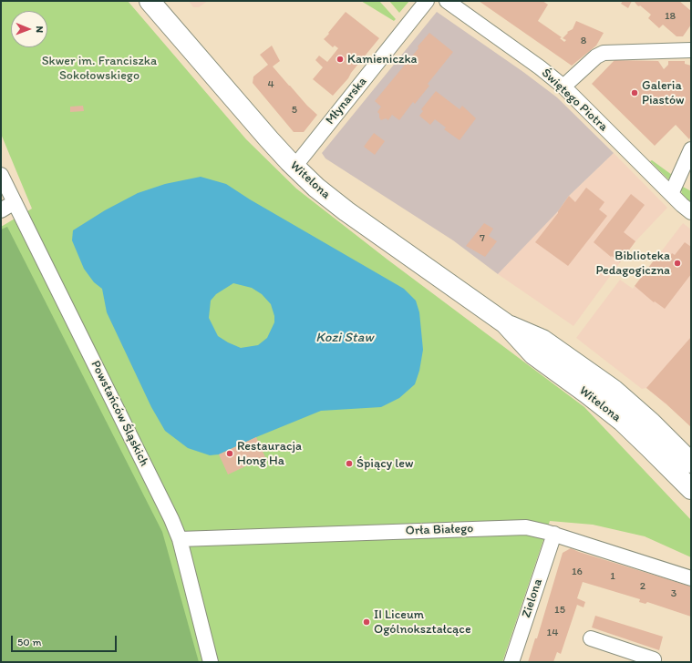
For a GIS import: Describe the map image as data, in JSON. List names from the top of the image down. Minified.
{"streets":{"main road":["Witelona"],"street":["Świętego Piotra","Młynarska","Powstańców Śląskich","Orła Białego","Zielona"]},"crossings":[["Młynarska","Witelona"],["Powstańców Śląskich","Orła Białego"],["Orła Białego","Zielona"]],"water":["Kozi Staw"],"parks":["Skwer im. Franciszka Sokołowskiego"],"places":["Kamieniczka","Galeria Piastów","Biblioteka Pedagogiczna","Restauracja Hong Ha","Śpiący lew","II Liceum Ogólnokształcące"],"house_numbers":["18","8","4","5","7","16","1","2","3","15","14"],"scale_bar":"50 m","north":"right"}
